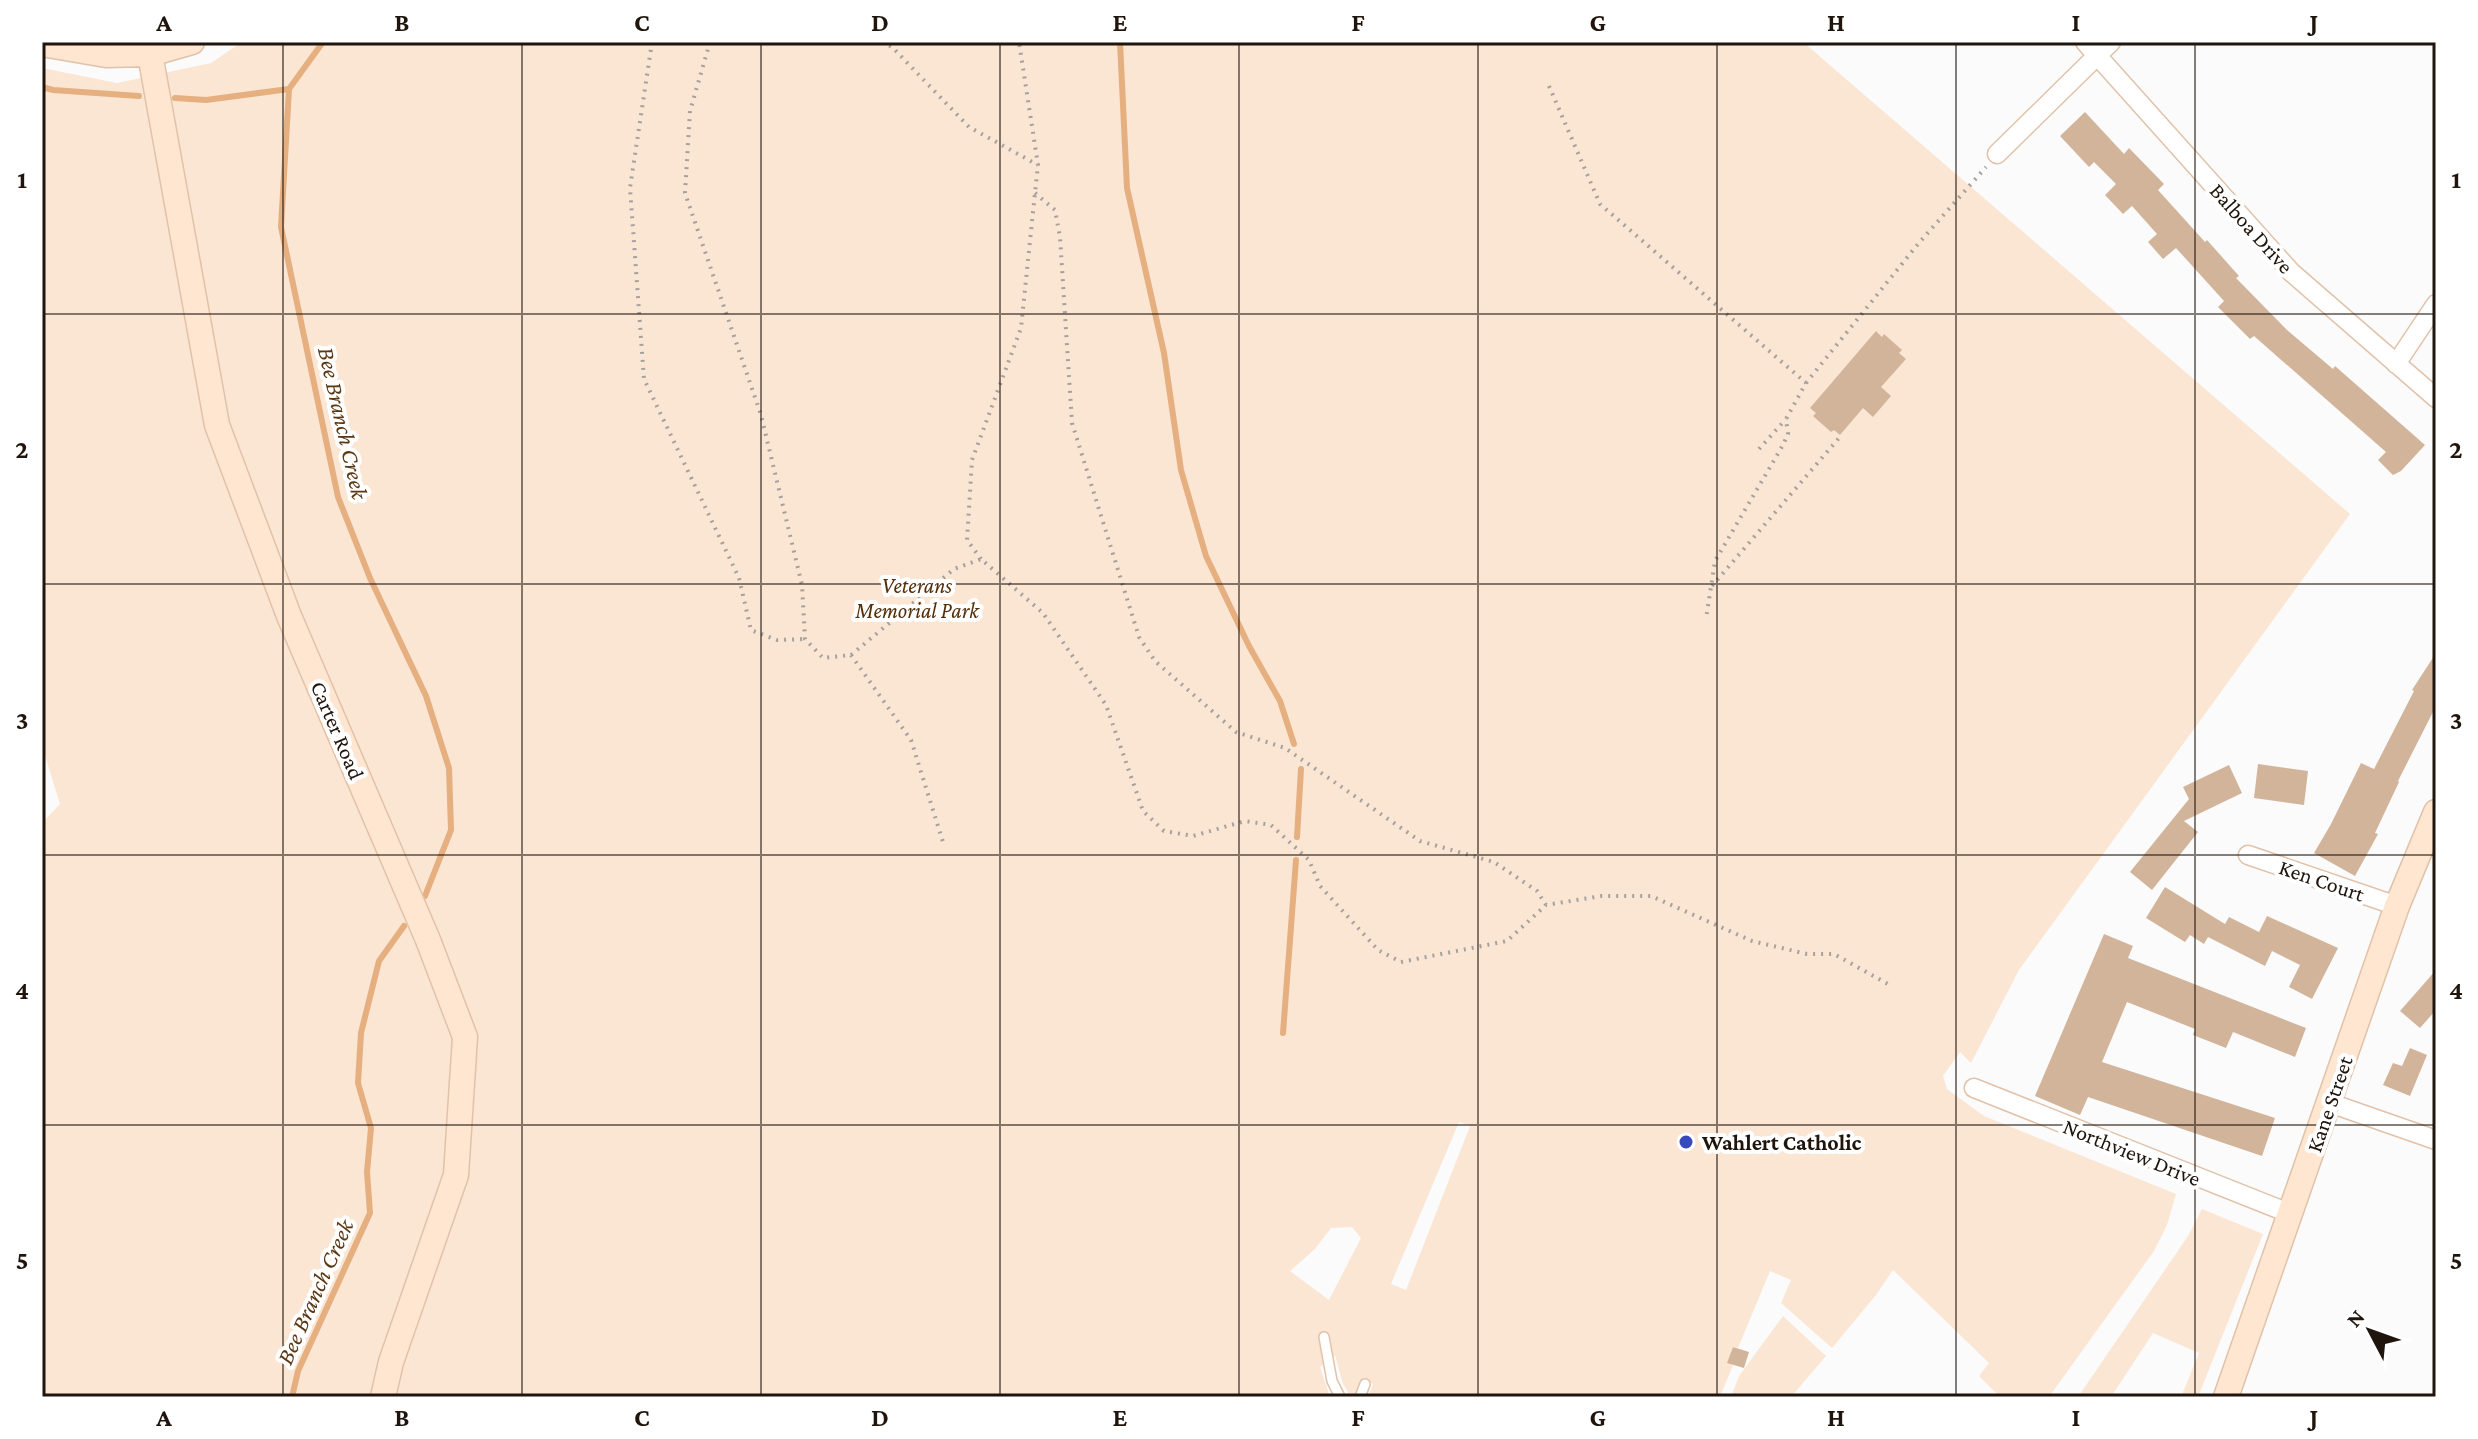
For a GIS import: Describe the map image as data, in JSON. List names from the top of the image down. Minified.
{"streets":{"street":["Balboa Drive","Carter Road","Ken Court","Kane Street","Northview Drive"]},"crossings":[["Ken Court","Kane Street"],["Kane Street","Northview Drive"]],"water":["Bee Branch Creek"],"parks":["Veterans Memorial Park"],"places":["Wahlert Catholic"],"north":"top left","grid":{"columns":["A","B","C","D","E","F","G","H","I","J"],"rows":["1","2","3","4","5"]}}
